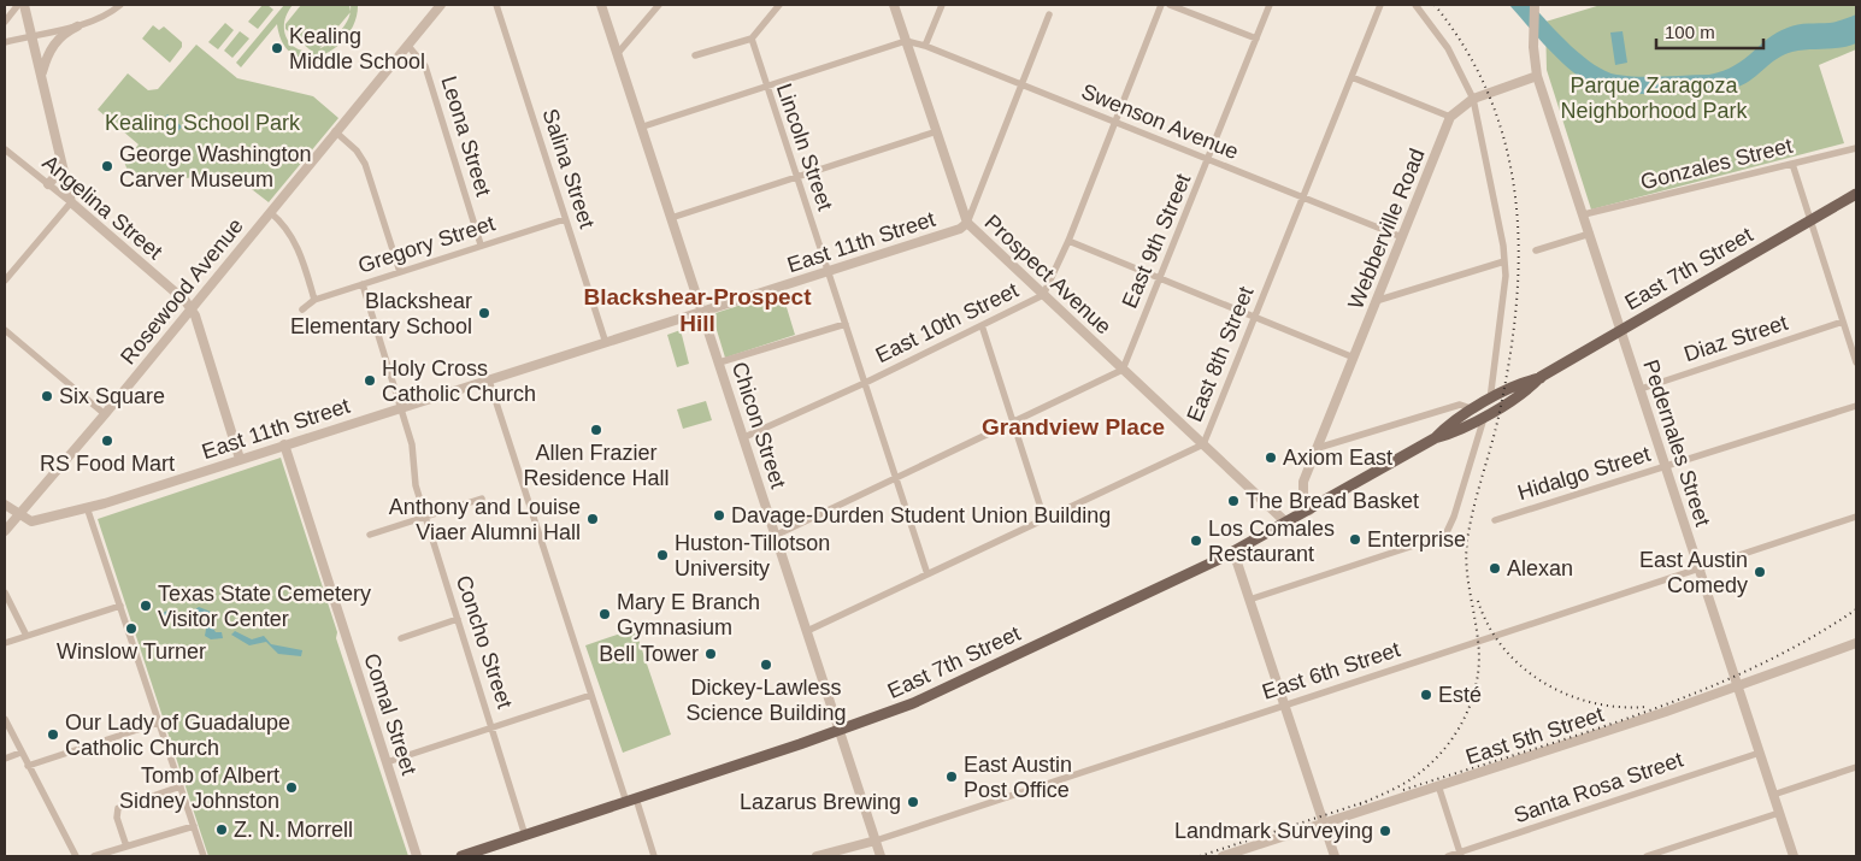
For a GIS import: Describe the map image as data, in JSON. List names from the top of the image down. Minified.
{"streets":{"main road":["East 7th Street"],"street":["Swenson Avenue","Leona Street","Lincoln Street","Gonzales Street","Salina Street","Angelina Street","Webberville Road","East 9th Street","East 11th Street","Gregory Street","Prospect Avenue","Rosewood Avenue","East 10th Street","Diaz Street","East 8th Street","Chicon Street","Pedernales Street","Hidalgo Street","Concho Street","East 6th Street","Comal Street","East 5th Street","Santa Rosa Street"]},"crossings":[["Swenson Avenue","Webberville Road"],["Swenson Avenue","East 9th Street"],["Swenson Avenue","East 11th Street"],["Swenson Avenue","Prospect Avenue"],["Swenson Avenue","East 10th Street"],["Swenson Avenue","East 8th Street"],["Leona Street","Gregory Street"],["Leona Street","Rosewood Avenue"],["Lincoln Street","East 11th Street"],["Lincoln Street","East 10th Street"],["Lincoln Street","East 8th Street"],["Gonzales Street","Pedernales Street"],["Salina Street","East 11th Street"],["Salina Street","Gregory Street"],["Angelina Street","East 11th Street"],["Angelina Street","Rosewood Avenue"],["Webberville Road","East 7th Street"],["Webberville Road","Pedernales Street"],["East 9th Street","Prospect Avenue"],["East 11th Street","Prospect Avenue"],["East 11th Street","Rosewood Avenue"],["East 11th Street","Chicon Street"],["East 11th Street","Concho Street"],["East 11th Street","Comal Street"],["Gregory Street","Concho Street"],["East 7th Street","Prospect Avenue"],["East 7th Street","Chicon Street"],["East 7th Street","Pedernales Street"],["East 7th Street","Concho Street"],["Prospect Avenue","East 10th Street"],["Prospect Avenue","East 8th Street"],["East 10th Street","Chicon Street"],["Diaz Street","Pedernales Street"],["East 8th Street","Chicon Street"],["Chicon Street","East 6th Street"],["Pedernales Street","Hidalgo Street"],["Pedernales Street","East 6th Street"],["Pedernales Street","East 5th Street"],["Pedernales Street","Santa Rosa Street"]],"districts":["Blackshear-Prospect Hill","Grandview Place"],"parks":["Parque Zaragoza Neighborhood Park","Kealing School Park"],"places":["Kealing Middle School","George Washington Carver Museum","Blackshear Elementary School","Holy Cross Catholic Church","Six Square","Allen Frazier Residence Hall","RS Food Mart","Axiom East","The Bread Basket","Davage-Durden Student Union Building","Anthony and Louise Viaer Alumni Hall","Enterprise","Los Comales Restaurant","Huston-Tillotson University","Alexan","East Austin Comedy","Texas State Cemetery Visitor Center","Mary E Branch Gymnasium","Winslow Turner","Bell Tower","Dickey-Lawless Science Building","Esté","Our Lady of Guadalupe Catholic Church","East Austin Post Office","Tomb of Albert Sidney Johnston","Lazarus Brewing","Z. N. Morrell","Landmark Surveying"],"scale_bar":"100 m"}
